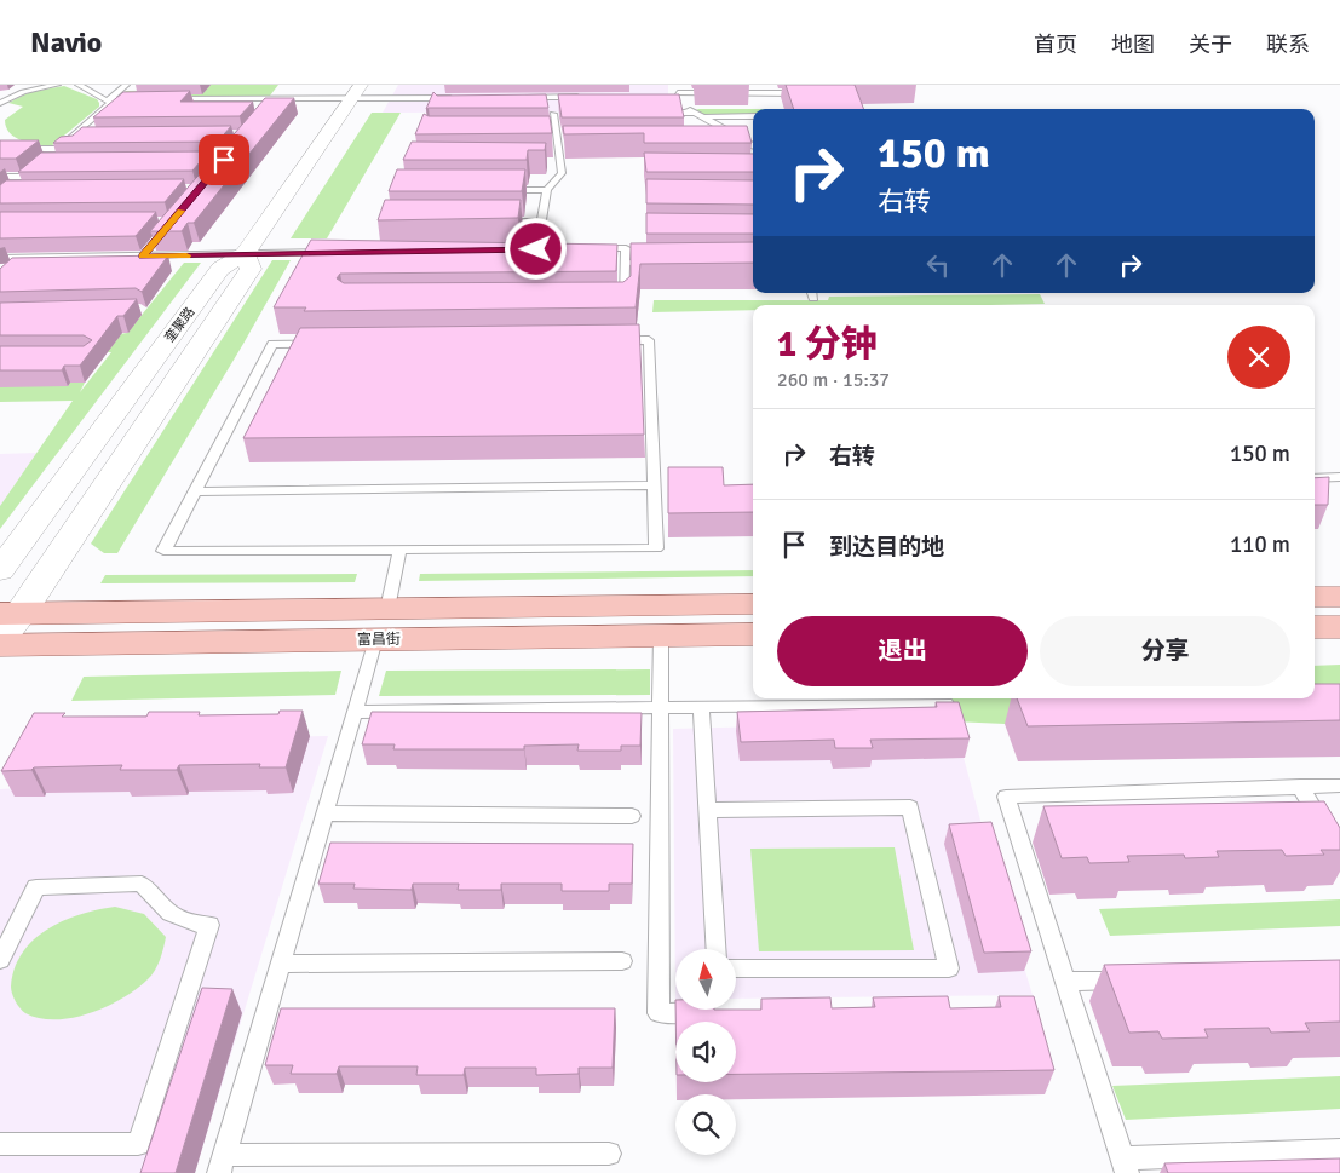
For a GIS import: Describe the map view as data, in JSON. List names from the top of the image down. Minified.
{"streets":{"main road":["富昌街"],"street":["奎聚路"]},"north":"top","page":{"header":"Navio","nav":["首页","地图","关于","联系"],"turn":["150 m","右转"],"heading":["1 分钟","260 m · 15:37"],"list":[{"name":"右转","value":"150 m"},{"name":"到达目的地","value":"110 m"}],"buttons":["退出","分享"]}}
